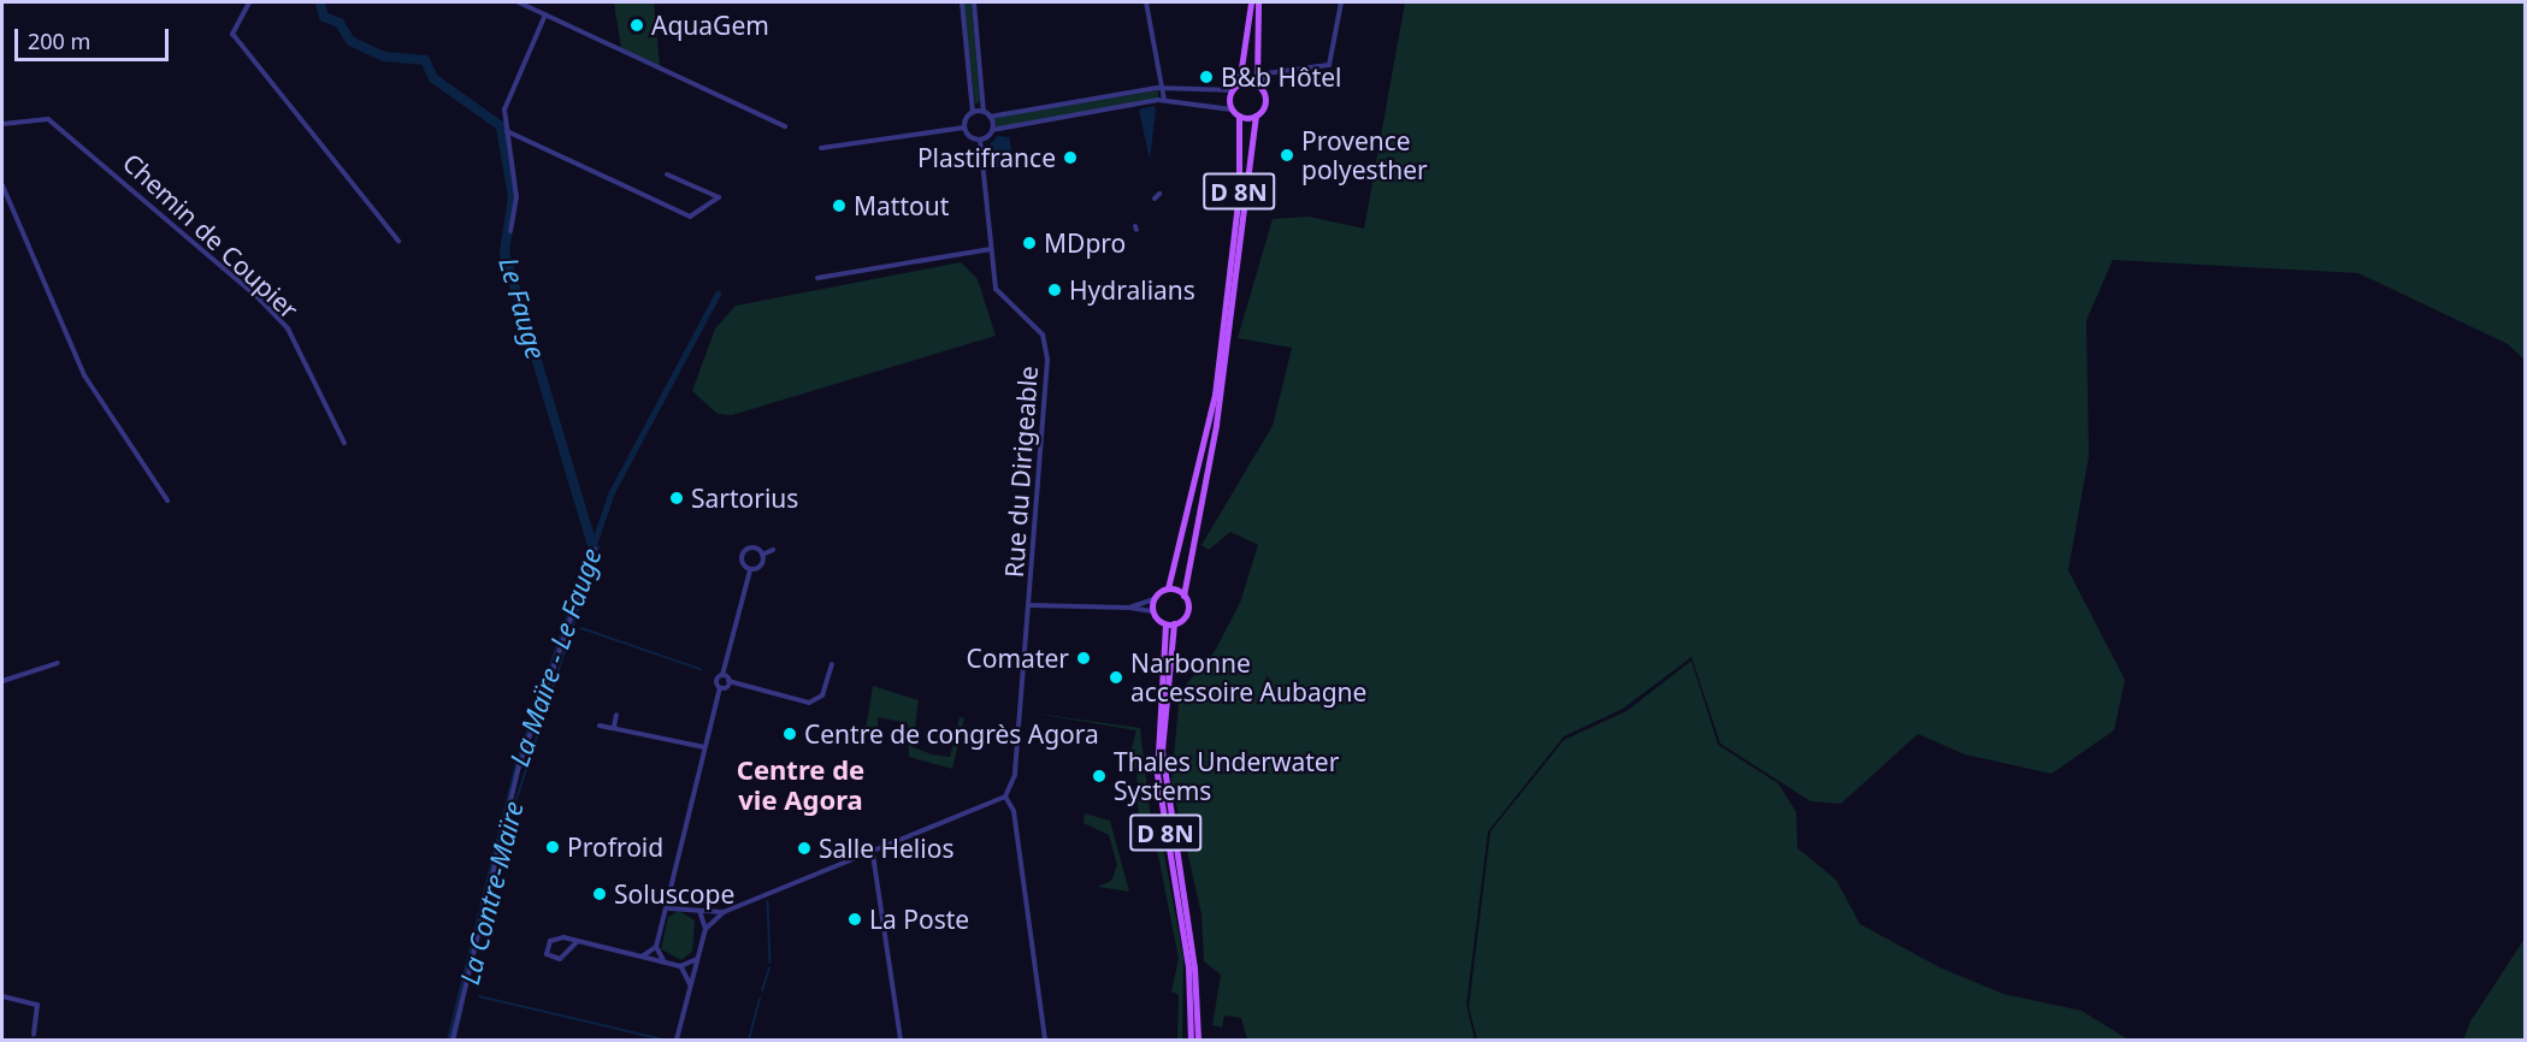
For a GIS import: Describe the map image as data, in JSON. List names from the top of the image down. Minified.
{"streets":{"main road":["D 8N"],"street":["Chemin de Coupier","Rue du Dirigeable"]},"districts":["Centre de vie Agora"],"water":["Le Fauge","La Maïre - Le Fauge","La Contre-Maïre"],"places":["AquaGem","B&b Hôtel","Provence polyesther","Plastifrance","Mattout","MDpro","Hydralians","Sartorius","Comater","Narbonne accessoire Aubagne","Centre de congrès Agora","Thales Underwater Systems","Profroid","Salle Helios","Soluscope","La Poste"],"scale_bar":"200 m"}
